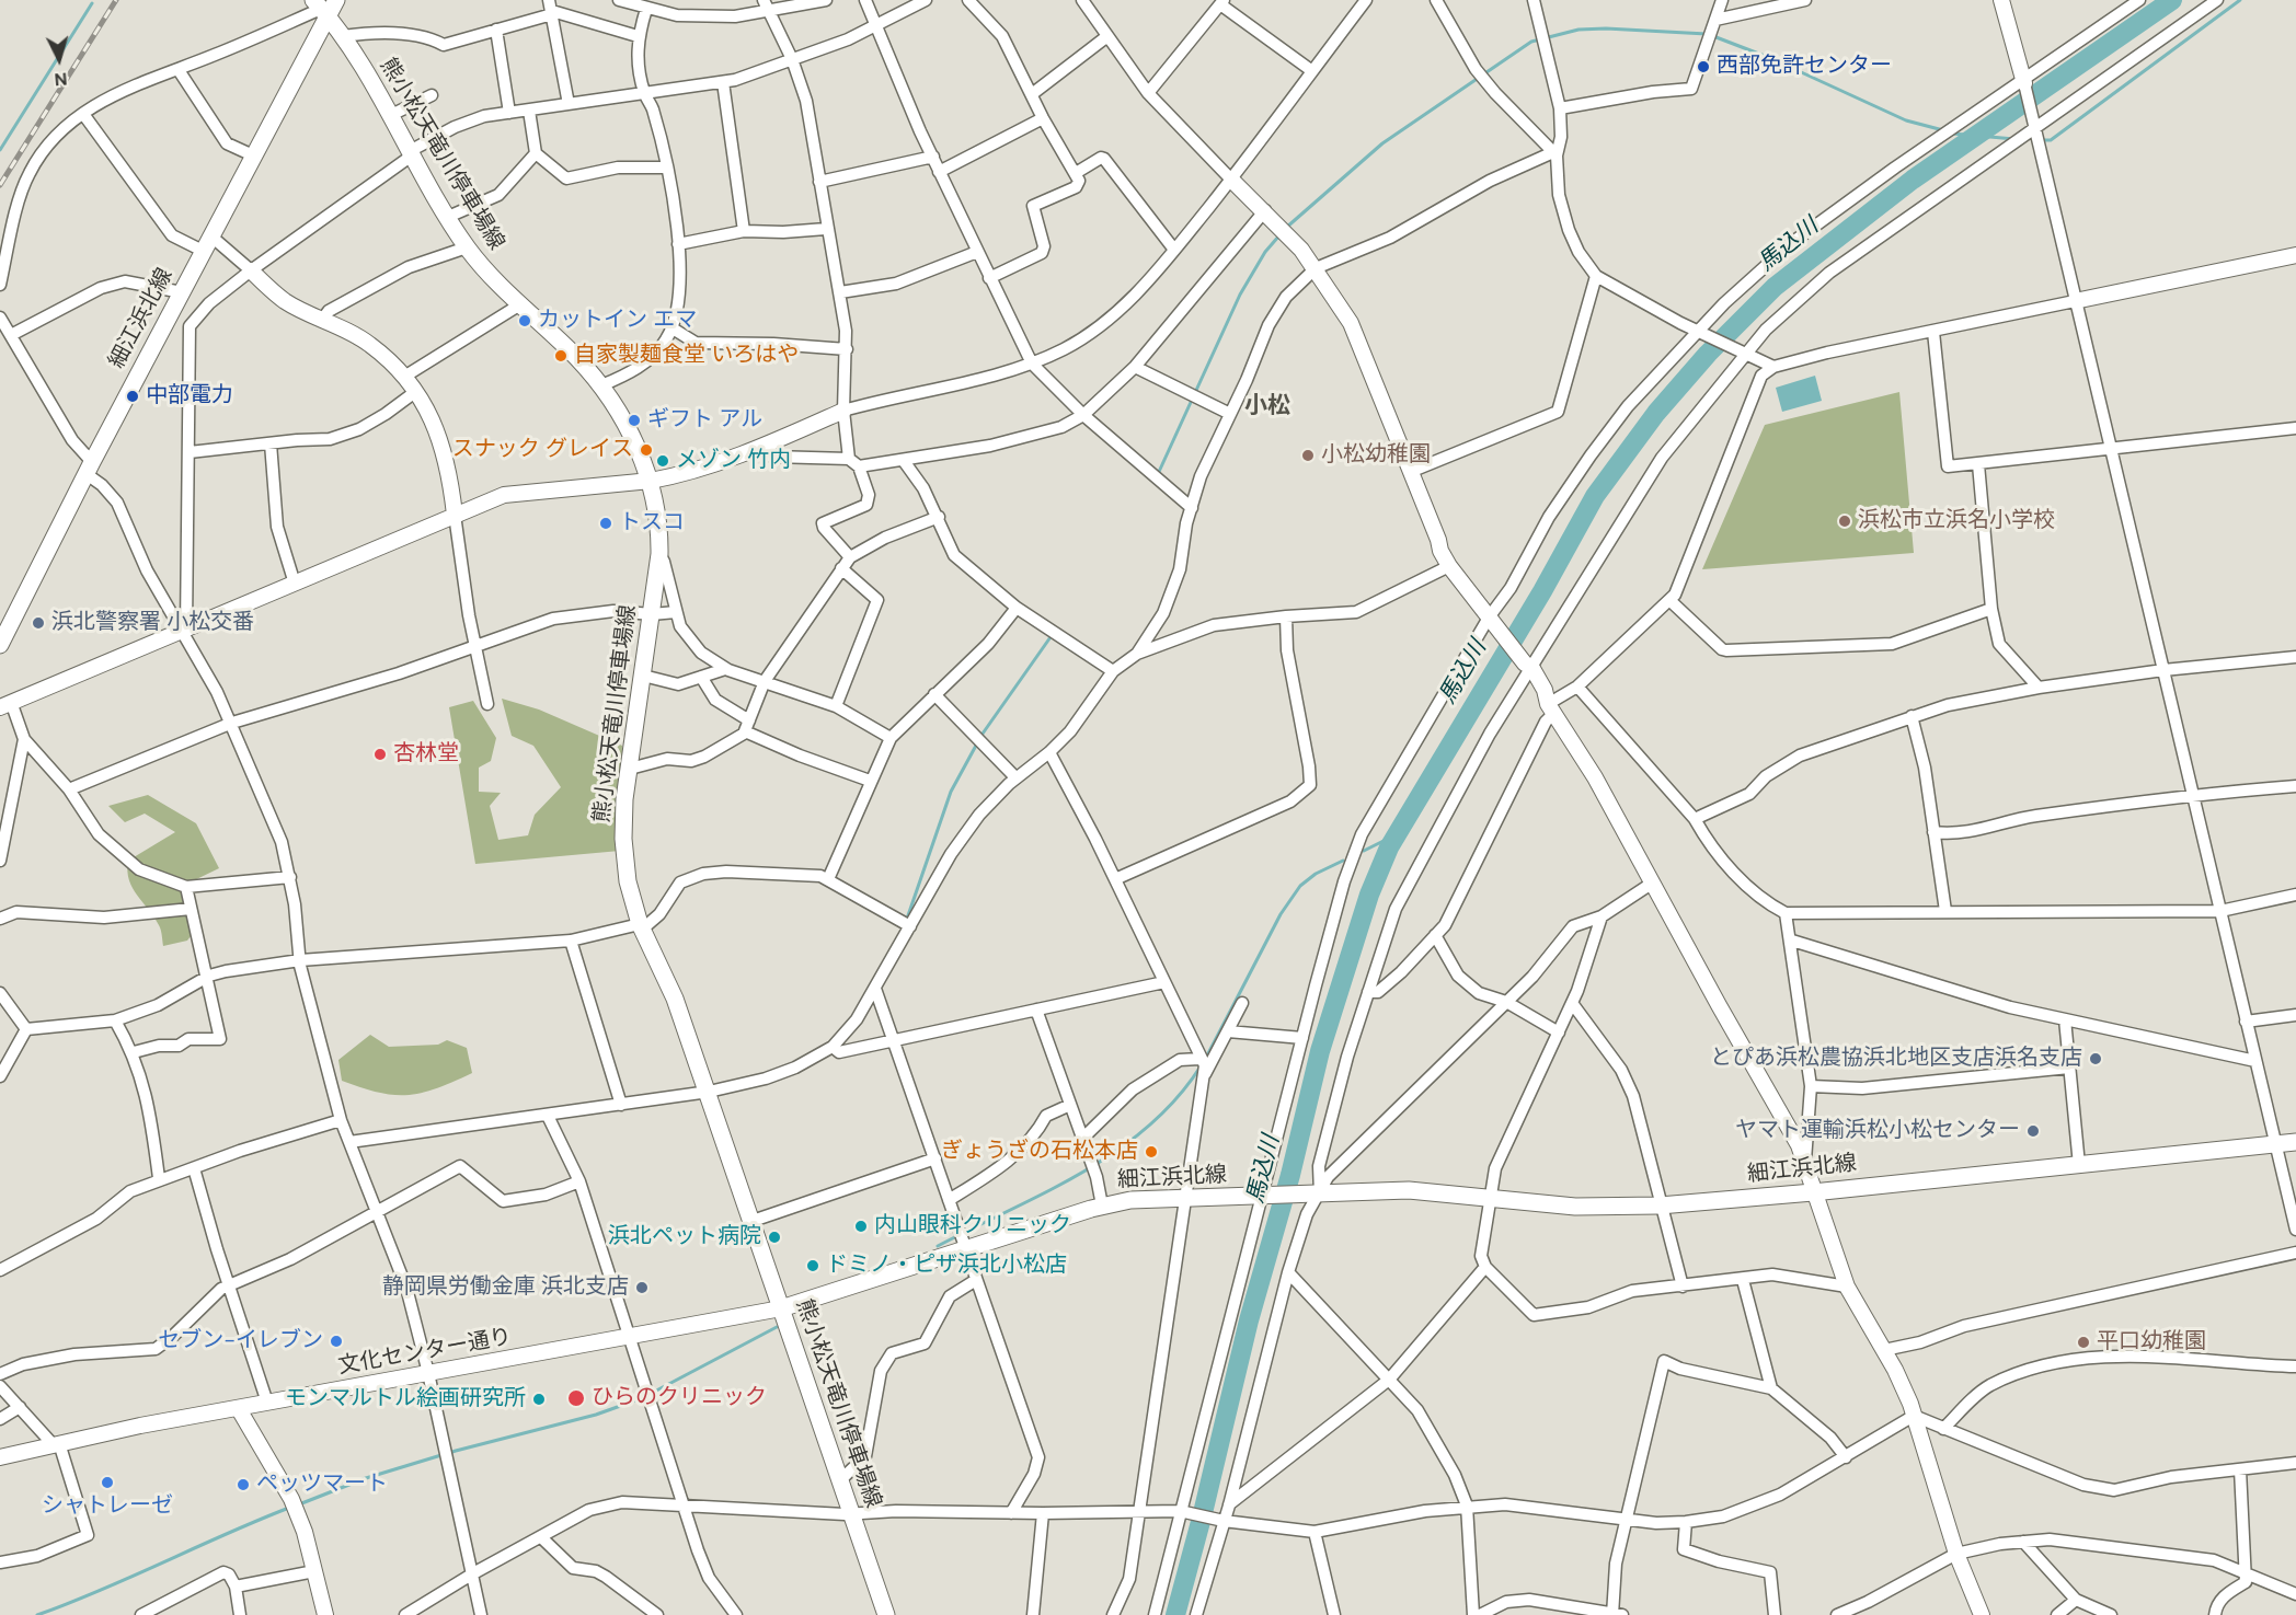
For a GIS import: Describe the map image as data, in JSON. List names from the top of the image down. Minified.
{"streets":{"main road":["熊小松天竜川停車場線","細江浜北線"],"street":["文化センター通り"]},"crossings":[["熊小松天竜川停車場線","細江浜北線"],["熊小松天竜川停車場線","文化センター通り"],["細江浜北線","文化センター通り"]],"districts":["小松"],"water":["馬込川"],"places":["西部免許センター","カットイン エマ","自家製麺食堂 いろはや","中部電力","ギフト アル","スナック グレイス","小松幼稚園","メゾン 竹内","浜松市立浜名小学校","トスコ","浜北警察署 小松交番","杏林堂","とぴあ浜松農協浜北地区支店浜名支店","ヤマト運輸浜松小松センター","ぎょうざの石松本店","内山眼科クリニック","浜北ペット病院","ドミノ・ピザ浜北小松店","静岡県労働金庫 浜北支店","セブン-イレブン","平口幼稚園","ひらのクリニック","モンマルトル絵画研究所","シャトレーゼ","ペッツマート"],"north":"bottom"}
